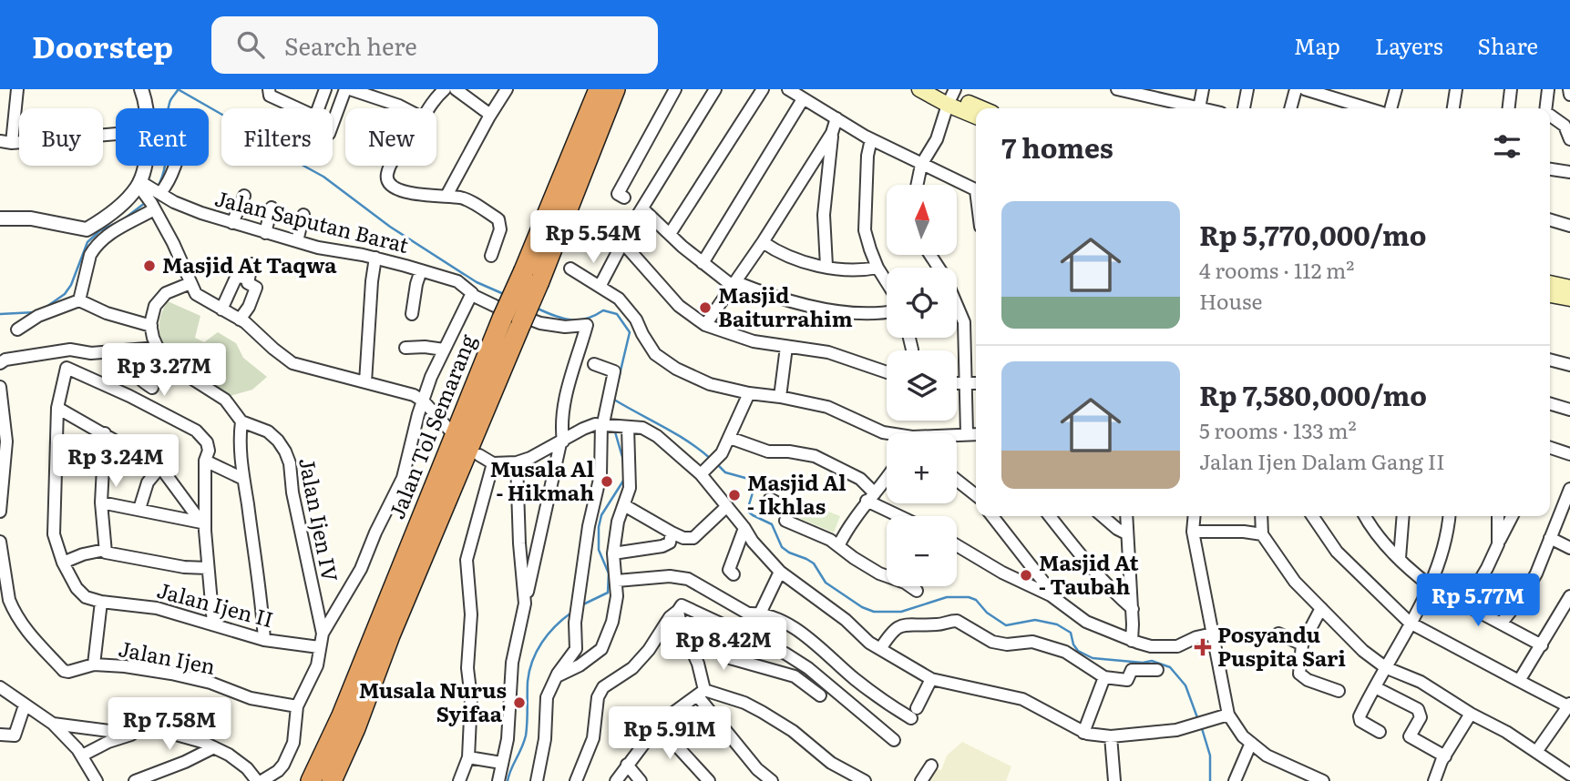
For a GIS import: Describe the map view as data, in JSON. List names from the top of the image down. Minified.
{"streets":{"highway":["Jalan Tol Semarang"],"street":["Jalan Saputan Barat","Jalan Ijen IV","Jalan Ijen II","Jalan Ijen"]},"crossings":[["Jalan Ijen IV","Jalan Ijen II"]],"places":{"other":["Masjid At Taqwa","Masjid Baiturrahim","Musala Al - Hikmah","Masjid Al - Ikhlas","Masjid At - Taubah","Musala Nurus Syifaa'"],"health":["Posyandu Puspita Sari"]},"north":"top","page":{"header":"Doorstep","search":"Search here","nav":["Map","Layers","Share"],"chip":["Buy","Rent","Filters","New"],"heading":"7 homes","map_buttons":["+","−"],"list":[{"name":"Rp 5,770,000/mo","note":"4 rooms · 112 m² · House"},{"name":"Rp 7,580,000/mo","note":"5 rooms · 133 m² · Jalan Ijen Dalam Gang II"}],"price":["Rp 5.54M","Rp 3.27M","Rp 3.24M","Rp 5.77M","Rp 8.42M","Rp 7.58M","Rp 5.91M"]}}
